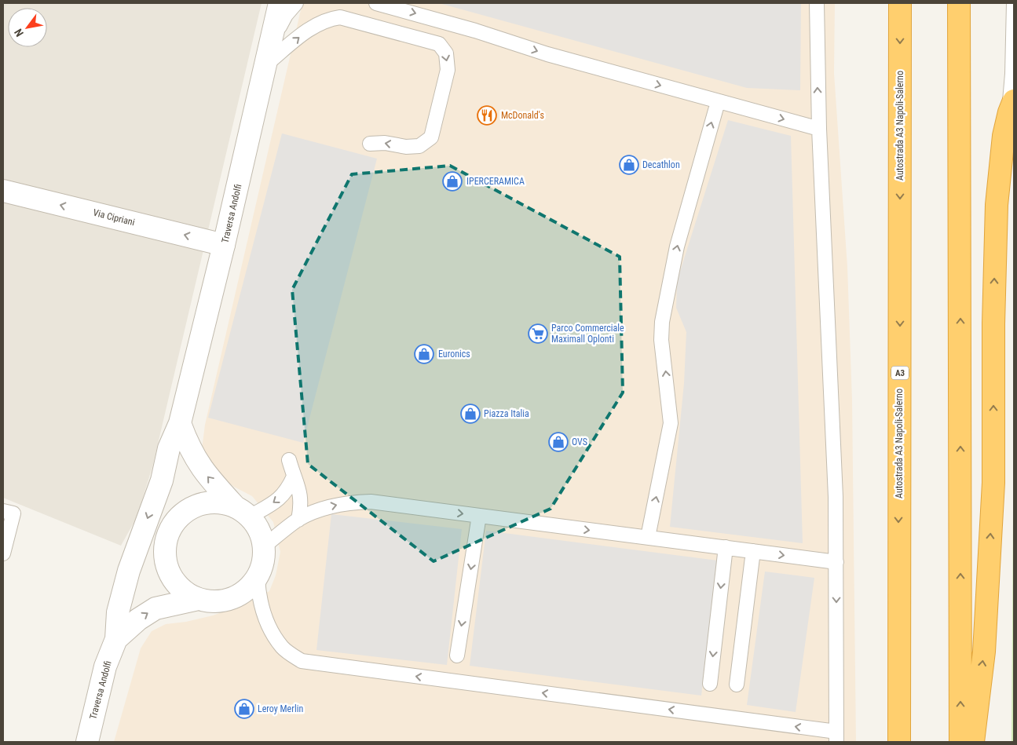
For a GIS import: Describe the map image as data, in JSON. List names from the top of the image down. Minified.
{"streets":{"highway":["Autostrada A3 Napoli-Salerno","A3"],"street":["Traversa Andolfi","Via Cipriani"]},"crossings":[["Traversa Andolfi","Via Cipriani"]],"one_way":["Via Cipriani"],"places":{"restaurant":["McDonald's"],"shop":["Decathlon","IPERCERAMICA","Euronics","Piazza Italia","OVS","Leroy Merlin"],"supermarket":["Parco Commerciale Maximall Oplonti"]},"north":"bottom left"}
